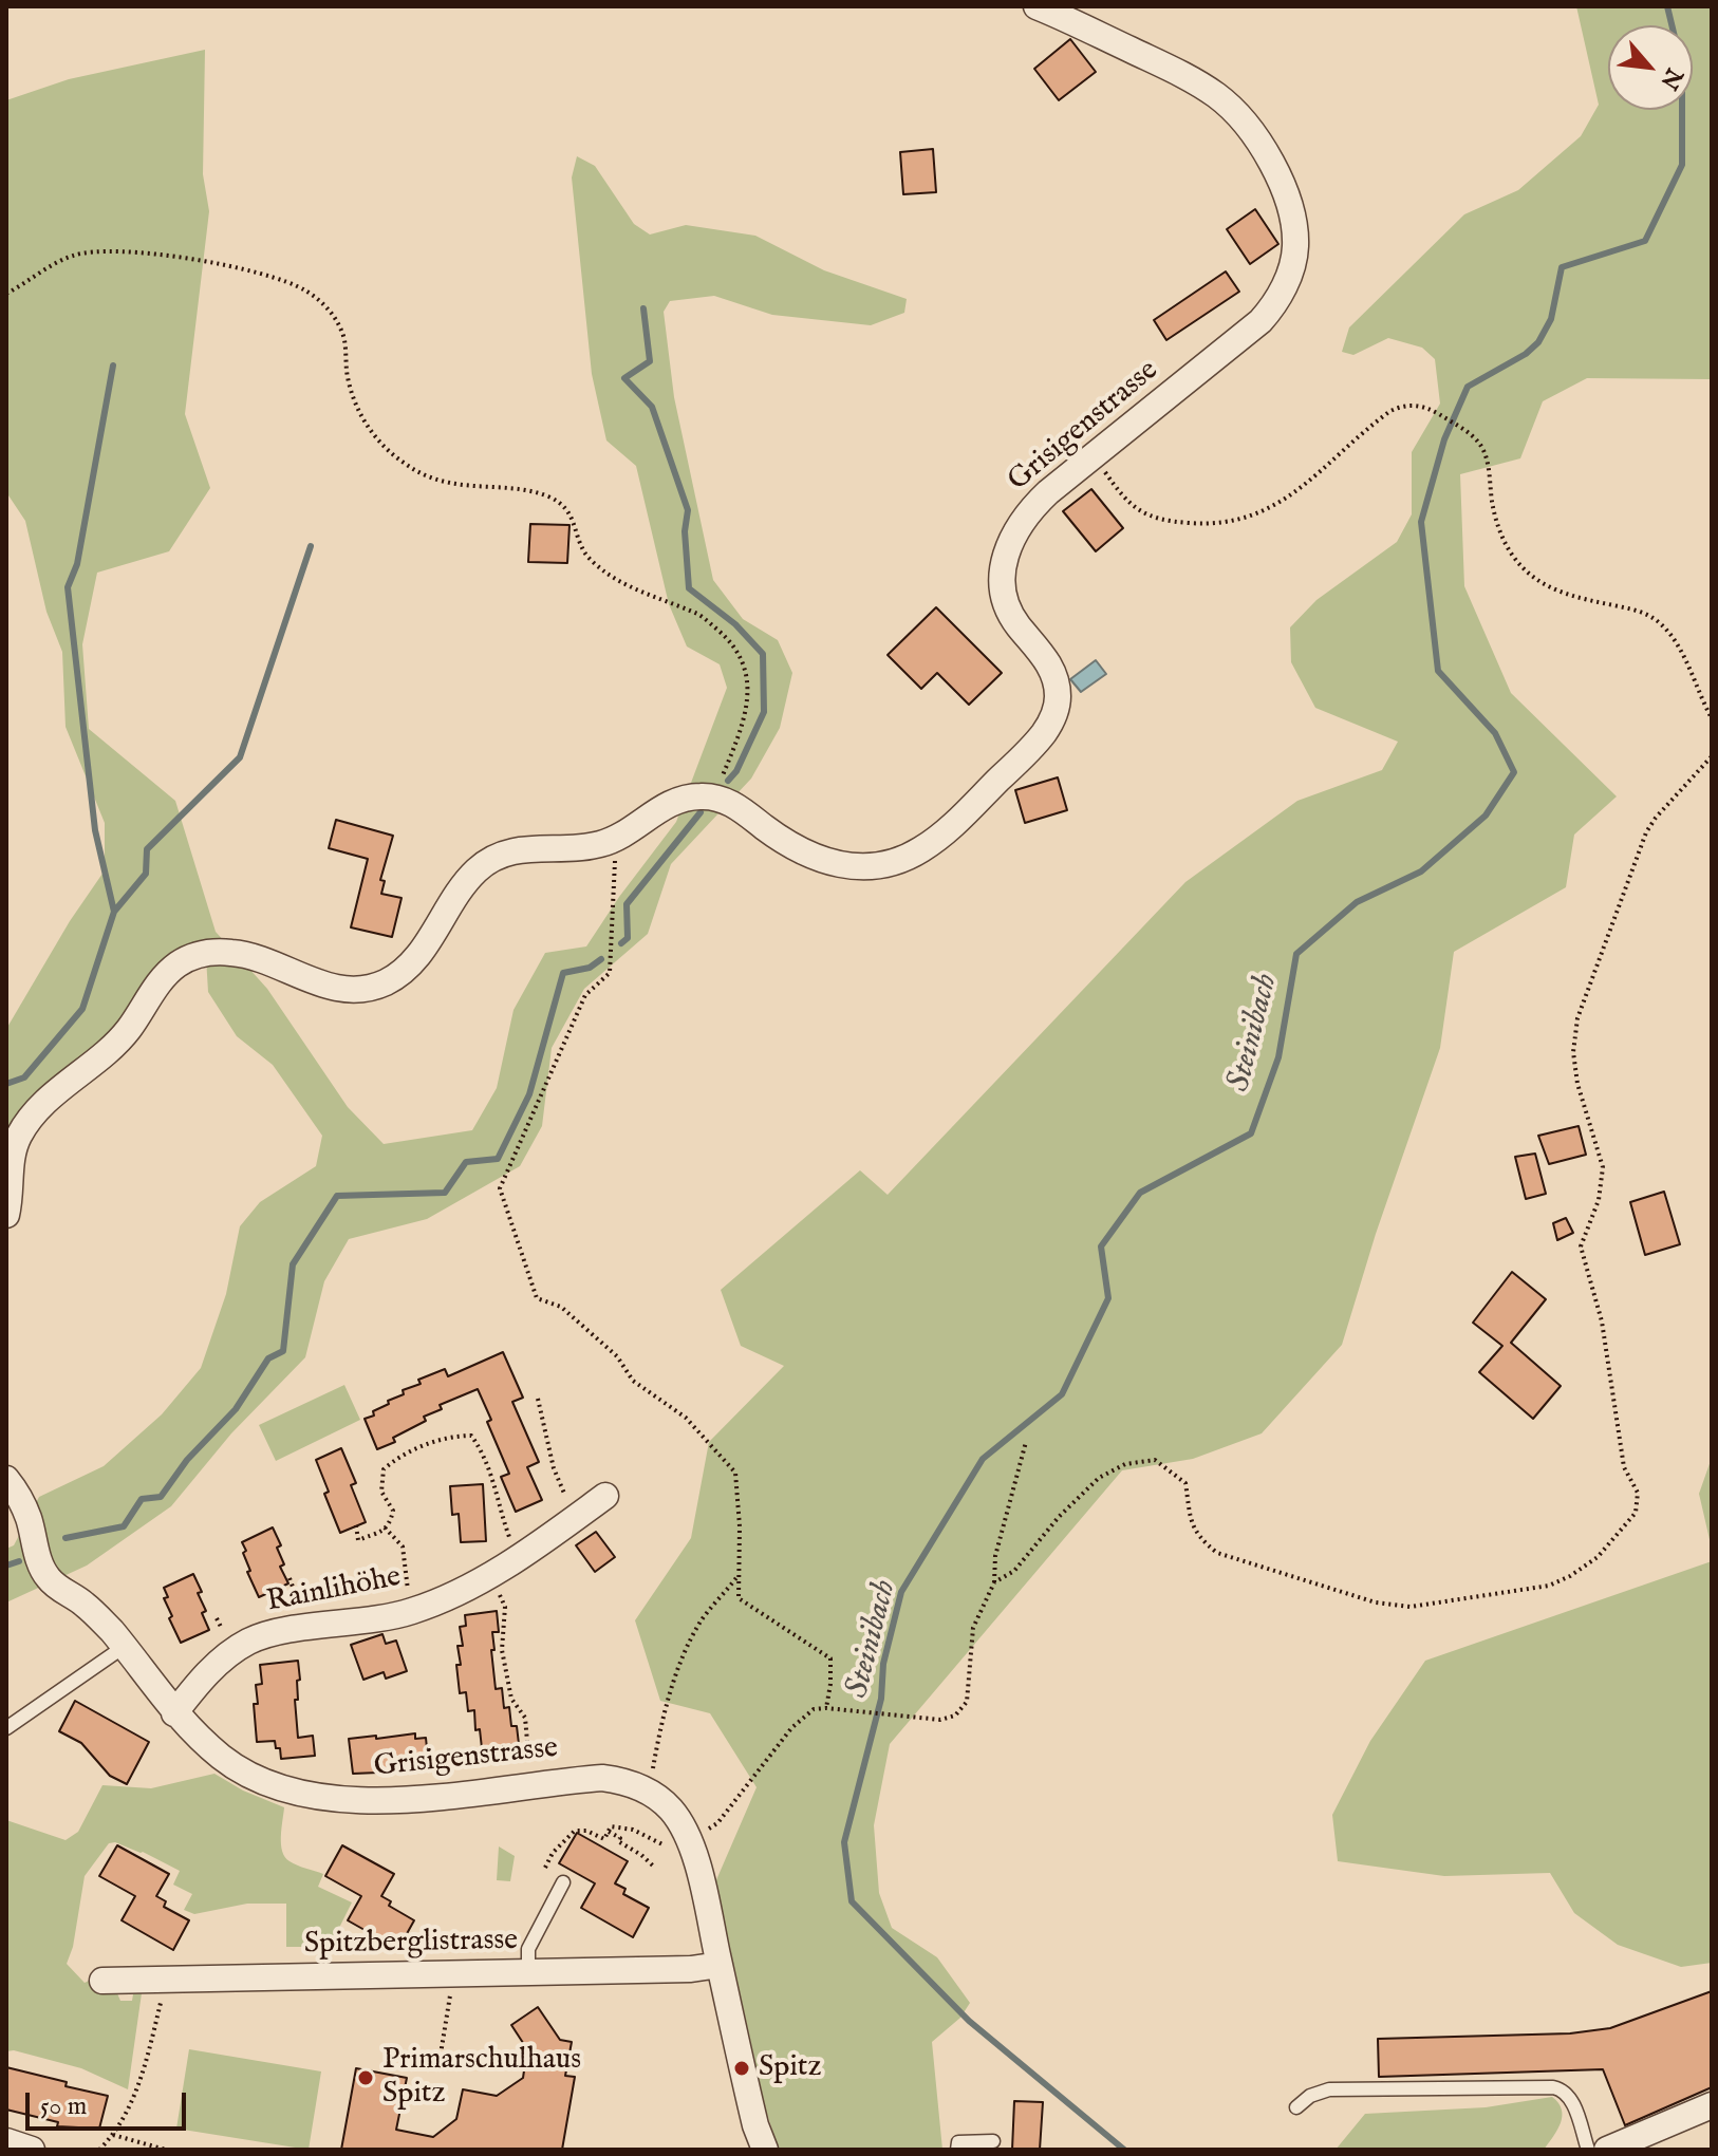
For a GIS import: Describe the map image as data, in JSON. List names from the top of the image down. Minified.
{"streets":{"street":["Grisigenstrasse","Rainlihöhe","Spitzberglistrasse"]},"crossings":[["Grisigenstrasse","Rainlihöhe"],["Grisigenstrasse","Spitzberglistrasse"]],"water":["Steinibach"],"places":["Spitz","Primarschulhaus Spitz"],"scale_bar":"50 m","north":"bottom right"}
